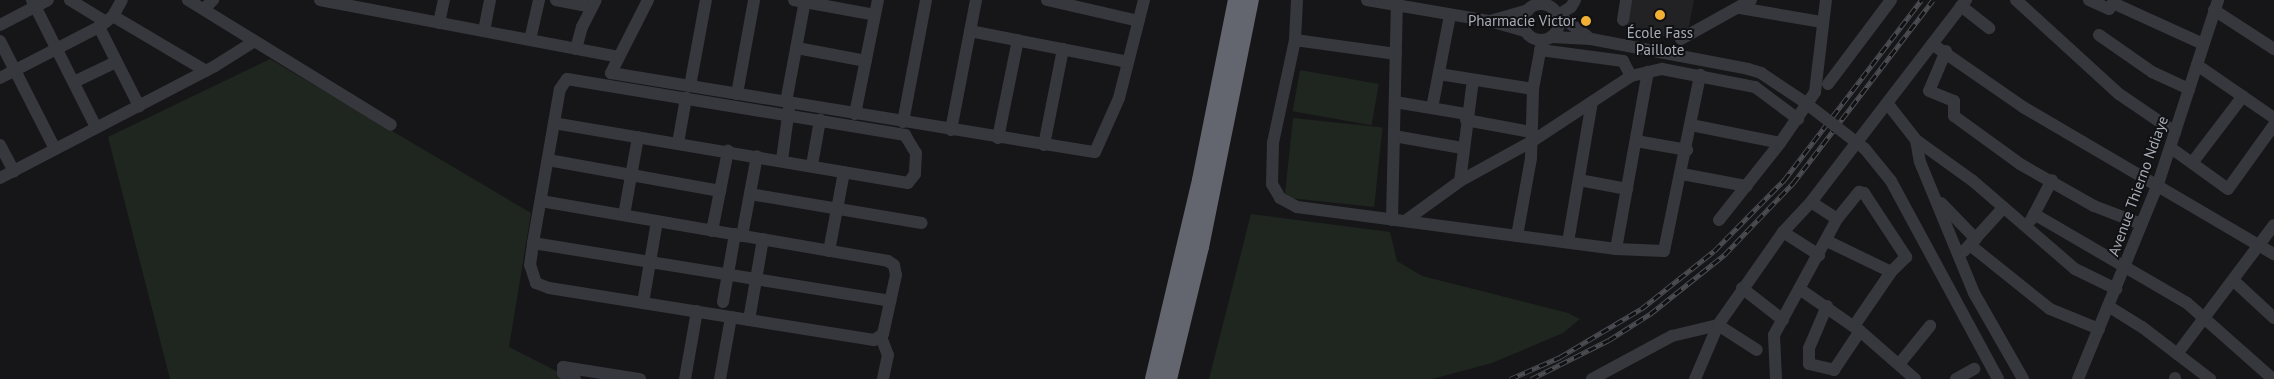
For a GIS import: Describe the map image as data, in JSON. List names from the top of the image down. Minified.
{"streets":{"street":["Avenue Thierno Ndiaye"]},"places":["École Fass Paillote","Pharmacie Victor"]}
